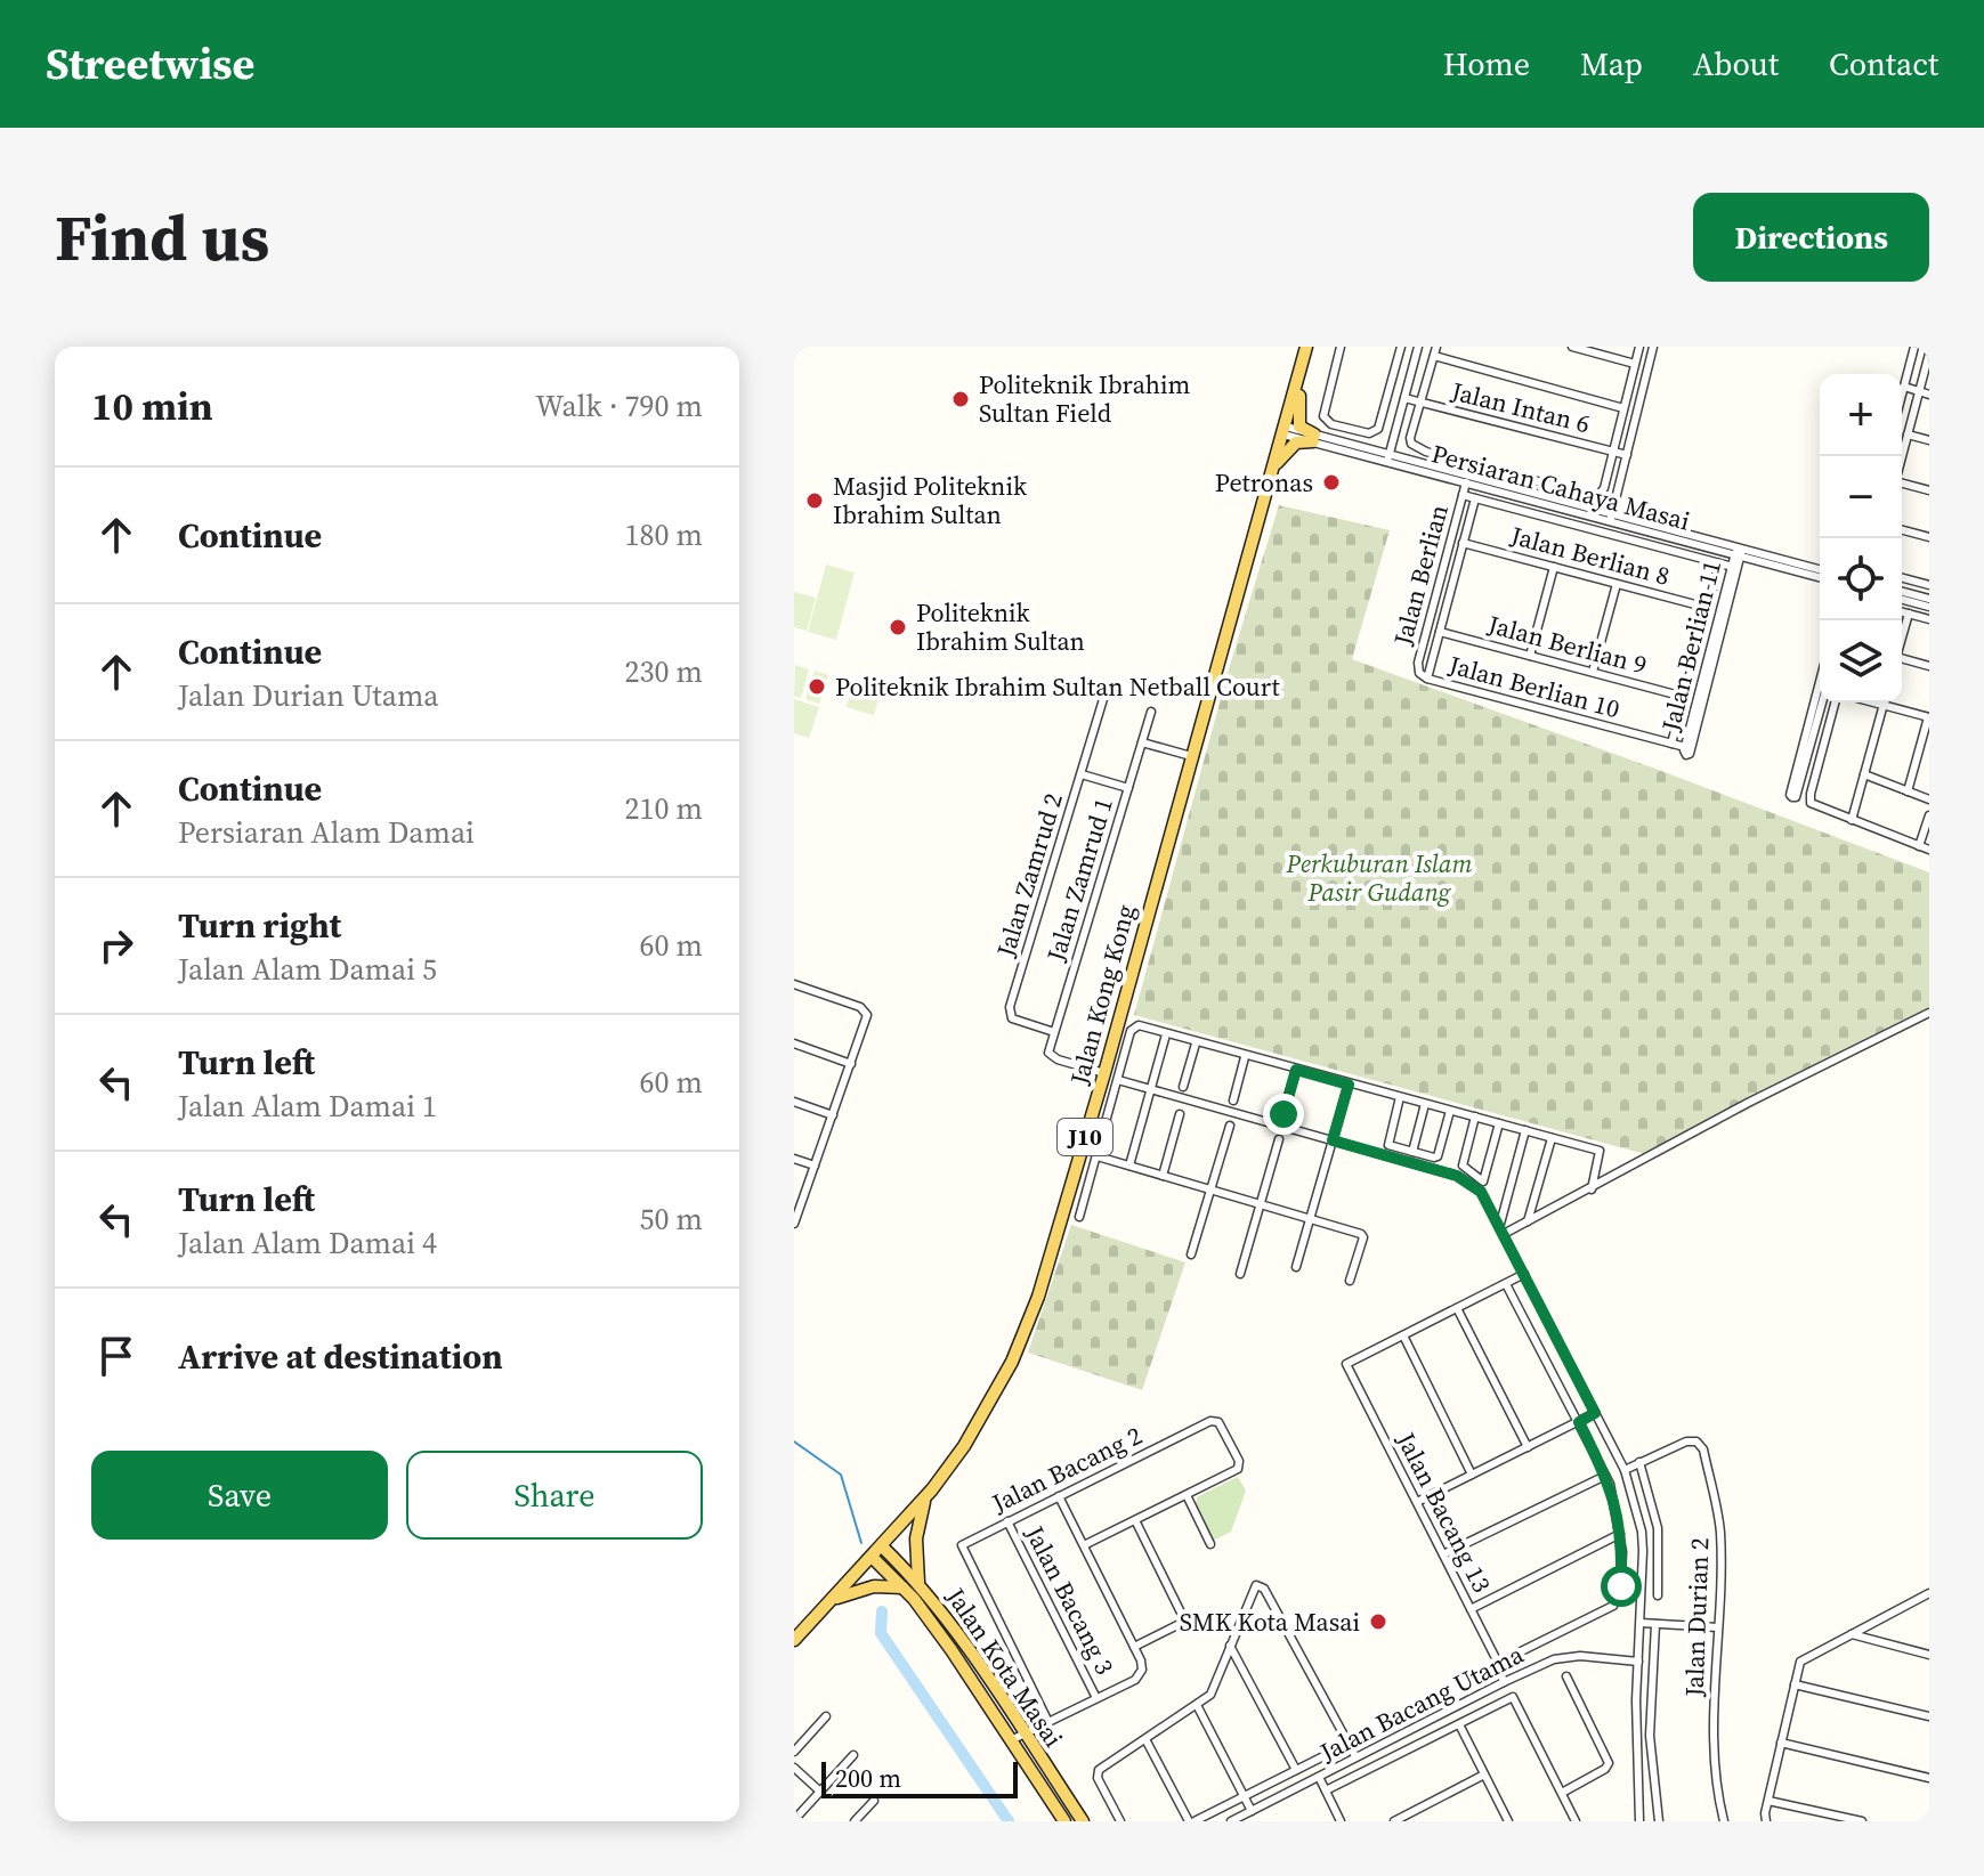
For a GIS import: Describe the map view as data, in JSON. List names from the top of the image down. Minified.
{"streets":{"main road":["Jalan Kong Kong","J10","Jalan Kota Masai"],"street":["Jalan Intan 6","Persiaran Cahaya Masai","Jalan Berlian 8","Jalan Berlian","Jalan Berlian 9","Jalan Berlian 11","Jalan Berlian 10","Jalan Zamrud 2","Jalan Zamrud 1","Jalan Bacang 2","Jalan Bacang 13","Jalan Bacang 3","Jalan Durian 2","Jalan Bacang Utama"]},"crossings":[["Persiaran Cahaya Masai","Jalan Berlian"],["Persiaran Cahaya Masai","Jalan Berlian 11"],["Persiaran Cahaya Masai","Jalan Kong Kong"],["Jalan Berlian","Jalan Berlian 10"],["Jalan Berlian 11","Jalan Berlian 10"],["Jalan Zamrud 2","Jalan Zamrud 1"],["Jalan Zamrud 1","Jalan Kong Kong"],["Jalan Kong Kong","Jalan Kota Masai"],["Jalan Bacang 2","Jalan Bacang 3"],["Jalan Bacang 13","Jalan Bacang Utama"]],"parks":["Perkuburan Islam Pasir Gudang"],"places":["Politeknik Ibrahim Sultan Field","Petronas","Masjid Politeknik Ibrahim Sultan","Politeknik Ibrahim Sultan","Politeknik Ibrahim Sultan Netball Court","SMK Kota Masai"],"scale_bar":"200 m","page":{"header":"Streetwise","nav":["Home","Map","About","Contact"],"buttons":["Directions",["Save","Share"]],"title":"Find us","heading":["10 min","Walk · 790 m"],"map_buttons":["+","−"],"list":[["Continue","180 m"],["Continue","Jalan Durian Utama","230 m"],["Continue","Persiaran Alam Damai","210 m"],["Turn right","Jalan Alam Damai 5","60 m"],["Turn left","Jalan Alam Damai 1","60 m"],["Turn left","Jalan Alam Damai 4","50 m"],"Arrive at destination"],"scale":"200 m"}}
